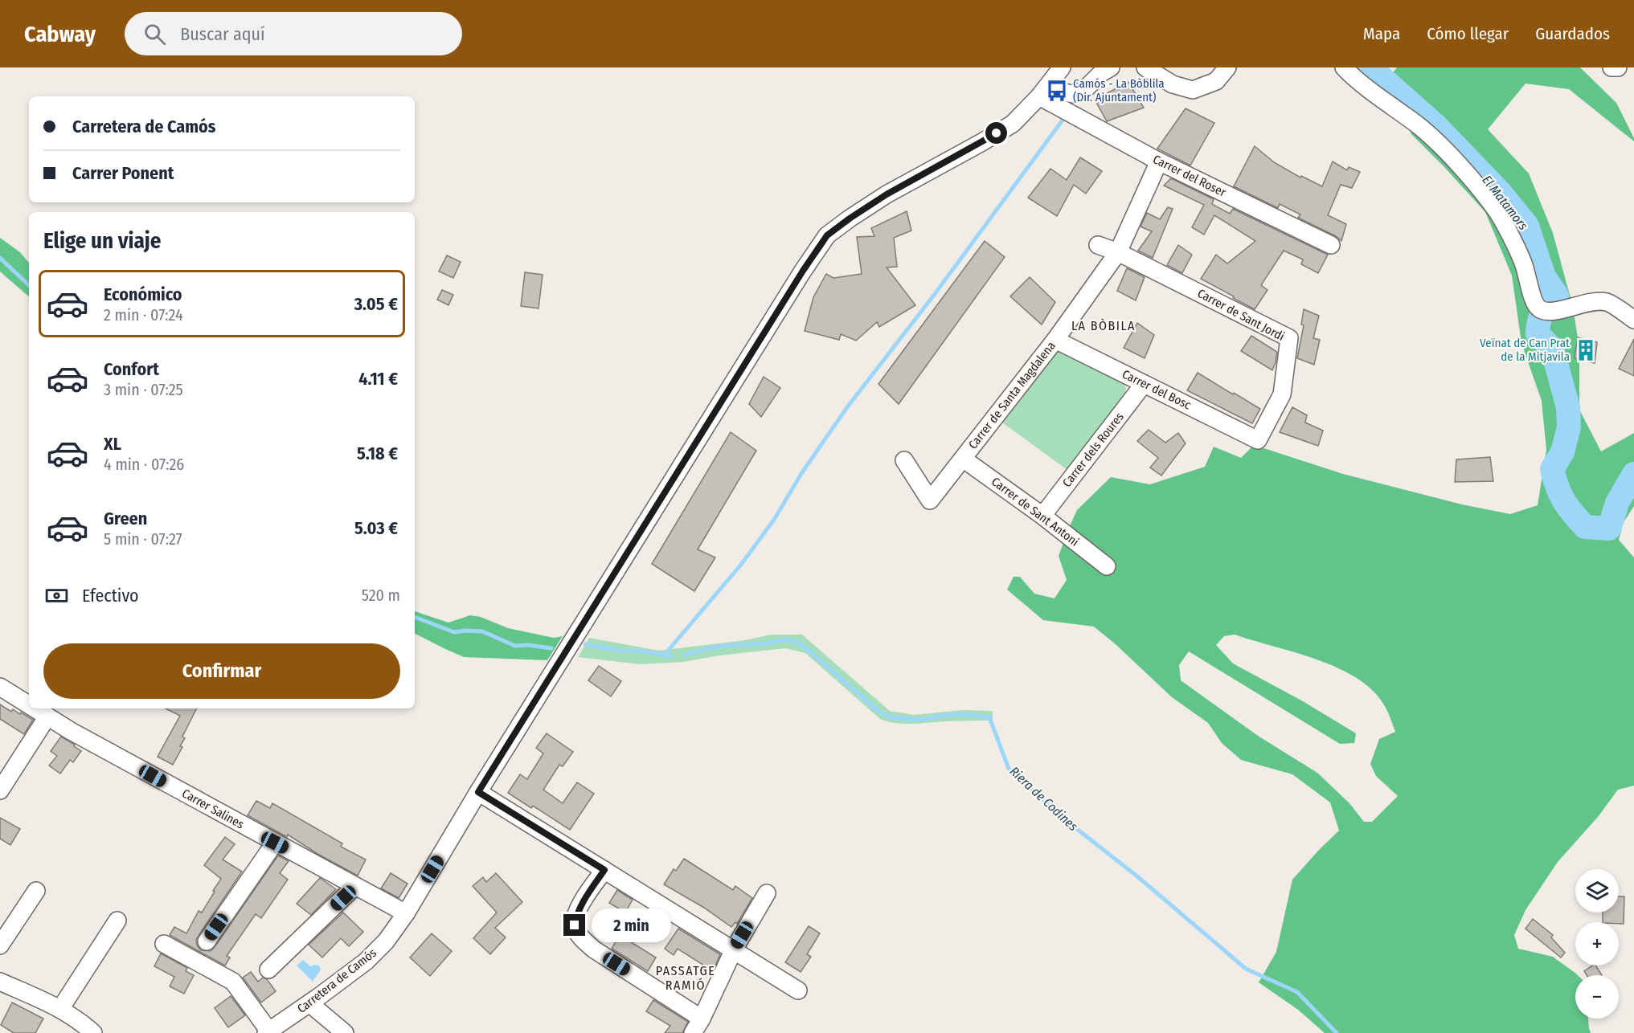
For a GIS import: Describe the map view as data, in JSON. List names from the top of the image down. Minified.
{"streets":{"street":["Carrer del Roser","Carrer de Sant Jordi","Carrer del Bosc","Carrer de Santa Magdalena","Carrer dels Roures","Carrer de Sant Antoni","Carrer Salines","Carretera de Camós"]},"crossings":[["Carrer del Roser","Carrer de Santa Magdalena"],["Carrer del Roser","Carretera de Camós"],["Carrer de Sant Jordi","Carrer del Bosc"],["Carrer de Sant Jordi","Carrer de Santa Magdalena"],["Carrer del Bosc","Carrer de Santa Magdalena"],["Carrer del Bosc","Carrer dels Roures"],["Carrer de Santa Magdalena","Carrer de Sant Antoni"],["Carrer dels Roures","Carrer de Sant Antoni"],["Carrer Salines","Carretera de Camós"]],"districts":["LA BÒBILA","PASSATGE RAMIÓ"],"water":["El Matamors","Riera de Codines"],"places":{"bus stop":["Camós - La Bòblila (Dir. Ajuntament)"],"building":["Veïnat de Can Prat de la Mitjavila"]},"page":{"header":"Cabway","search":"Buscar aquí","nav":["Mapa","Cómo llegar","Guardados"],"banner":["Carretera de Camós","Carrer Ponent"],"heading":"Elige un viaje","list":[{"name":"Económico","note":"2 min · 07:24","value":"3.05 €"},{"name":"Confort","note":"3 min · 07:25","value":"4.11 €"},{"name":"XL","note":"4 min · 07:26","value":"5.18 €"},{"name":"Green","note":"5 min · 07:27","value":"5.03 €"}],"pay":["Efectivo","520 m"],"buttons":"Confirmar","map_buttons":["+","−"],"bubble":"2 min"}}
